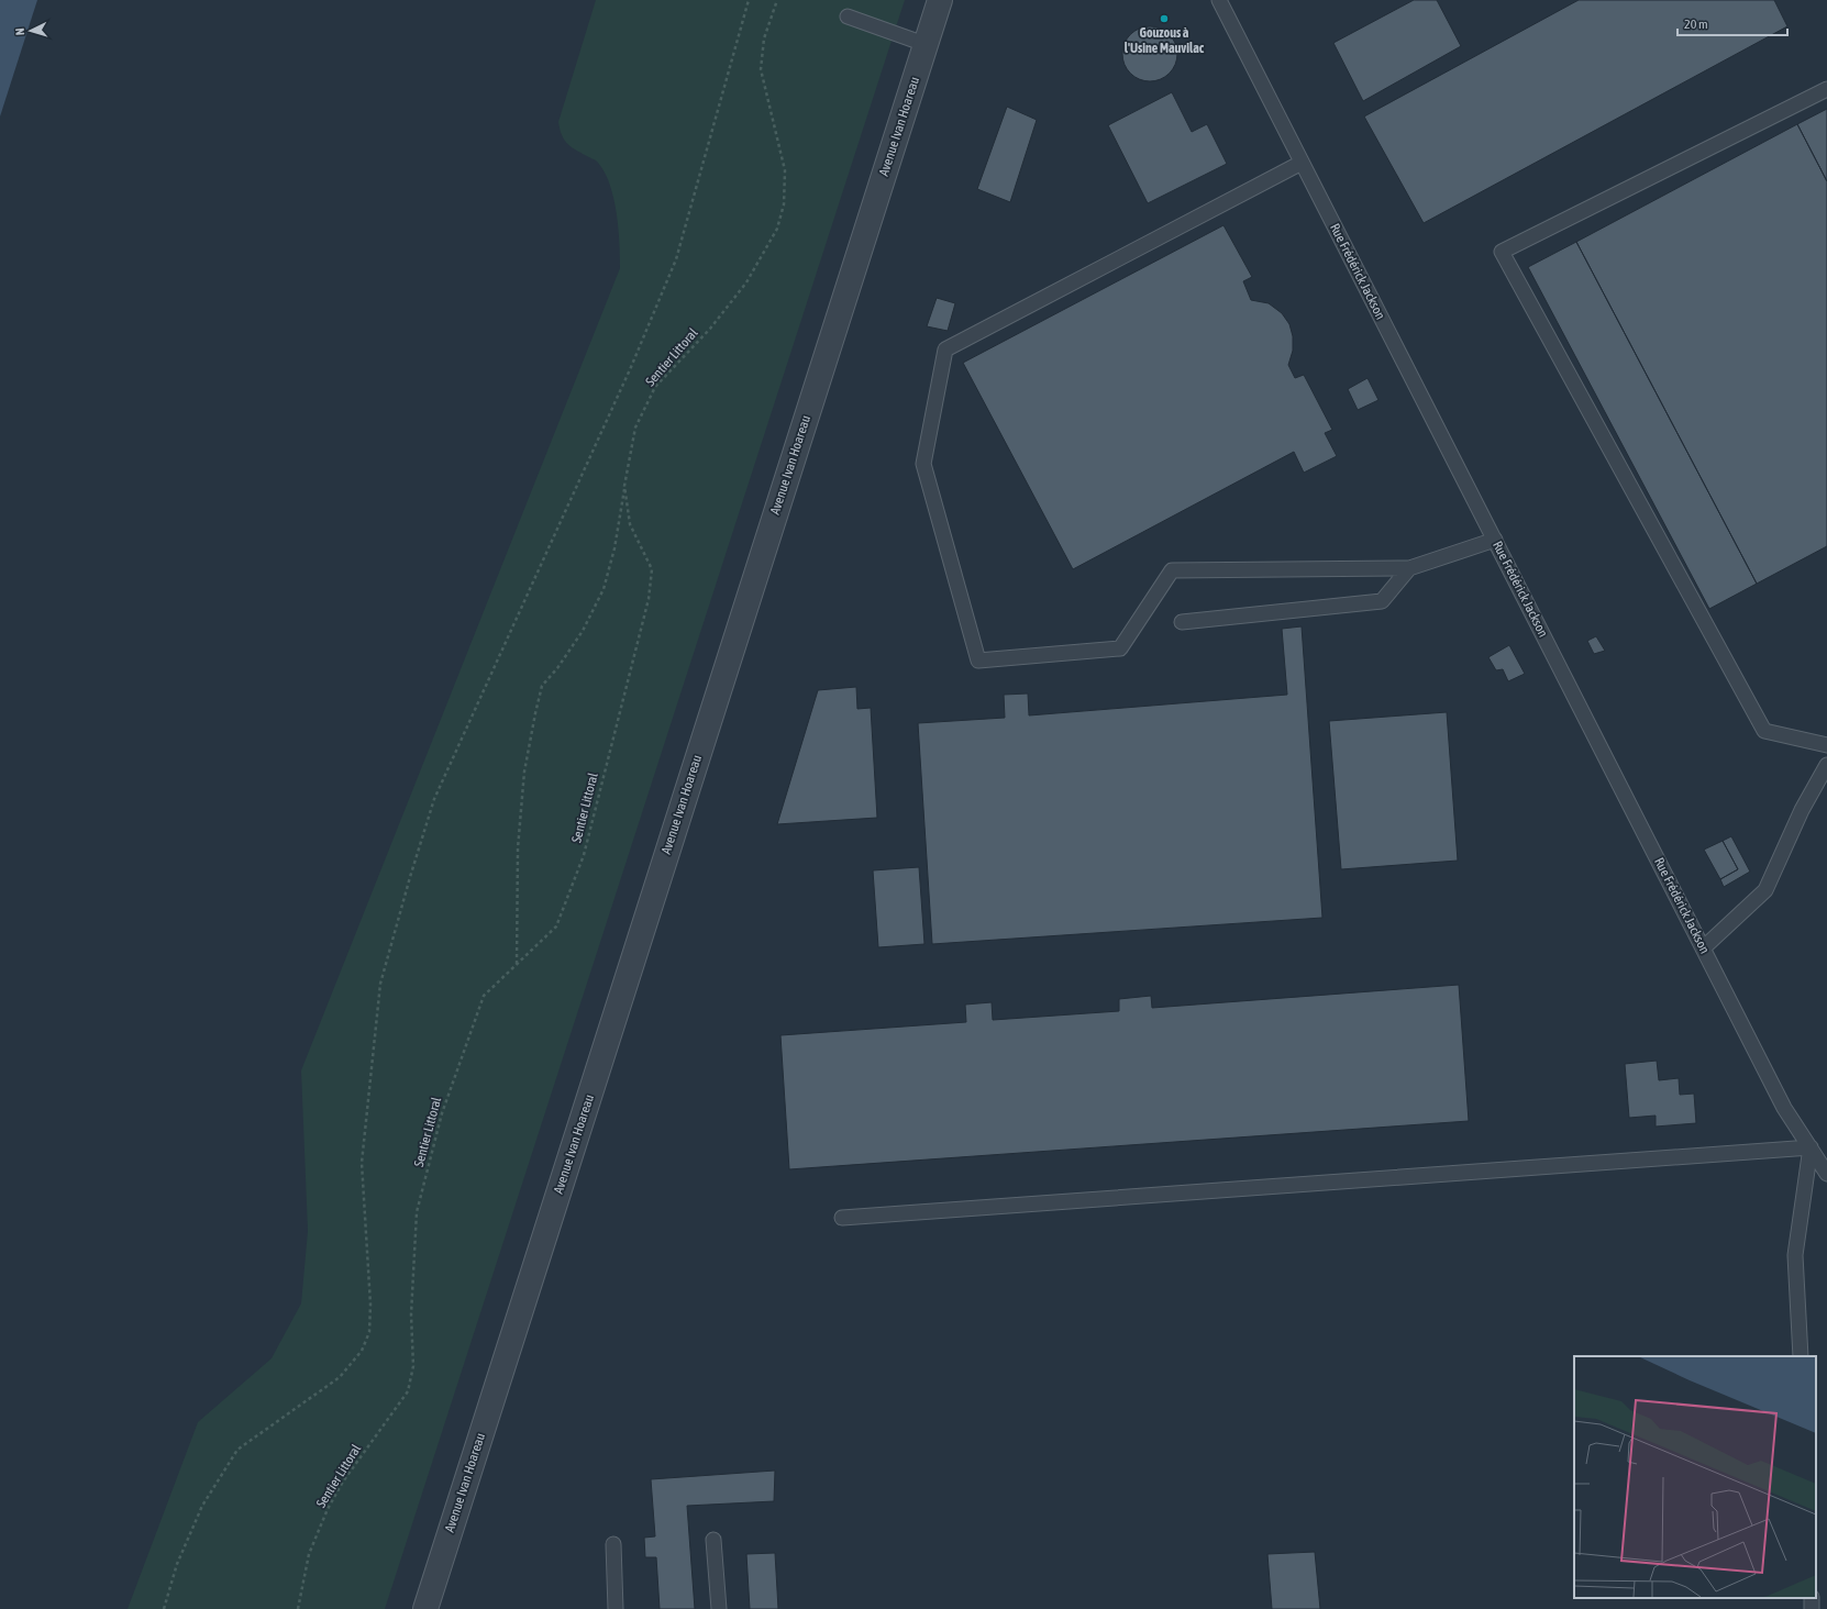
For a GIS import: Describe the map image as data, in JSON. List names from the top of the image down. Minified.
{"streets":{"street":["Avenue Ivan Hoareau"],"lane":["Rue Frédérick Jackson"],"path":["Sentier Littoral"]},"places":["Gouzous à l'Usine Mauvilac"],"scale_bar":"20 m","north":"left"}
